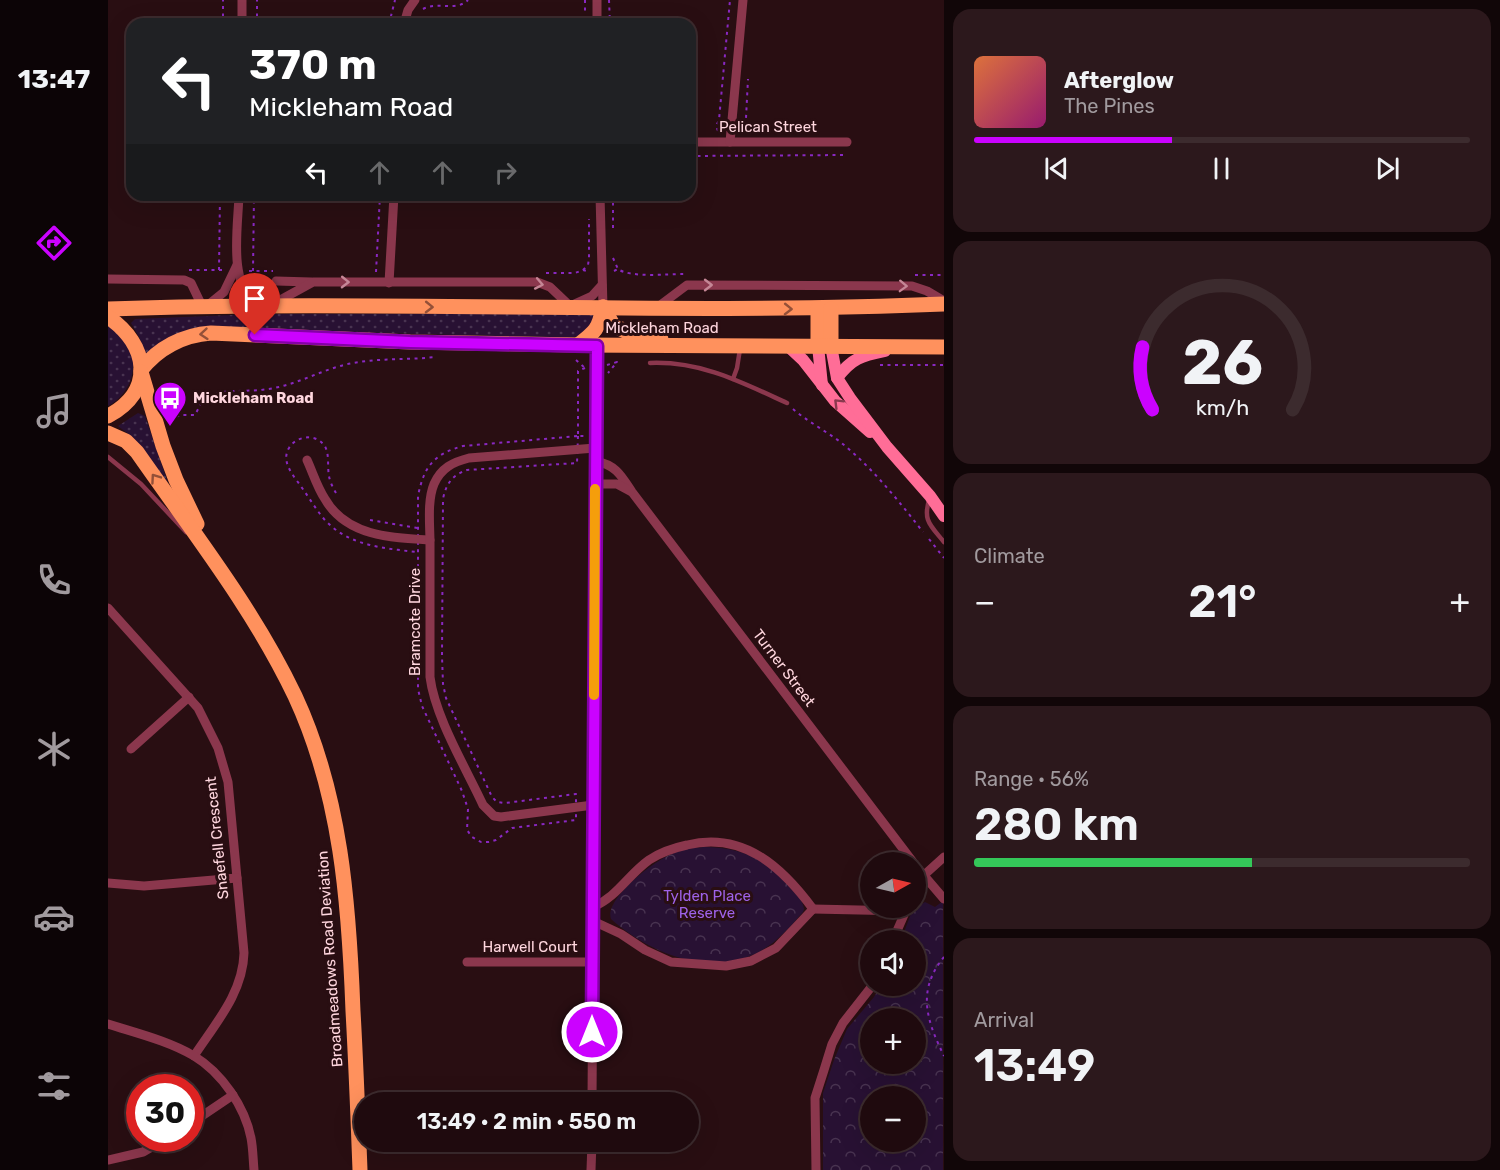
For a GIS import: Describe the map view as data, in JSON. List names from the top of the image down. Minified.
{"streets":{"main road":["Mickleham Road","Broadmeadows Road Deviation"],"street":["Pelican Street","Bramcote Drive","Turner Street","Snaefell Crescent","Harwell Court"]},"crossings":[["Mickleham Road","Broadmeadows Road Deviation"]],"parks":["Tylden Place Reserve"],"places":{"bus stop":["Mickleham Road"]},"north":"right","page":{"tabs":"13:47","turn":["370 m","Mickleham Road"],"song":["Afterglow","The Pines"],"tile":["Climate",["Range · 56%","280 km"],["Arrival","13:49"]],"heat":["−","21°","+"],"map_buttons":["+","−"],"limit":"30","trip":"13:49 · 2 min · 550 m","gauge":["26","km/h"]}}
